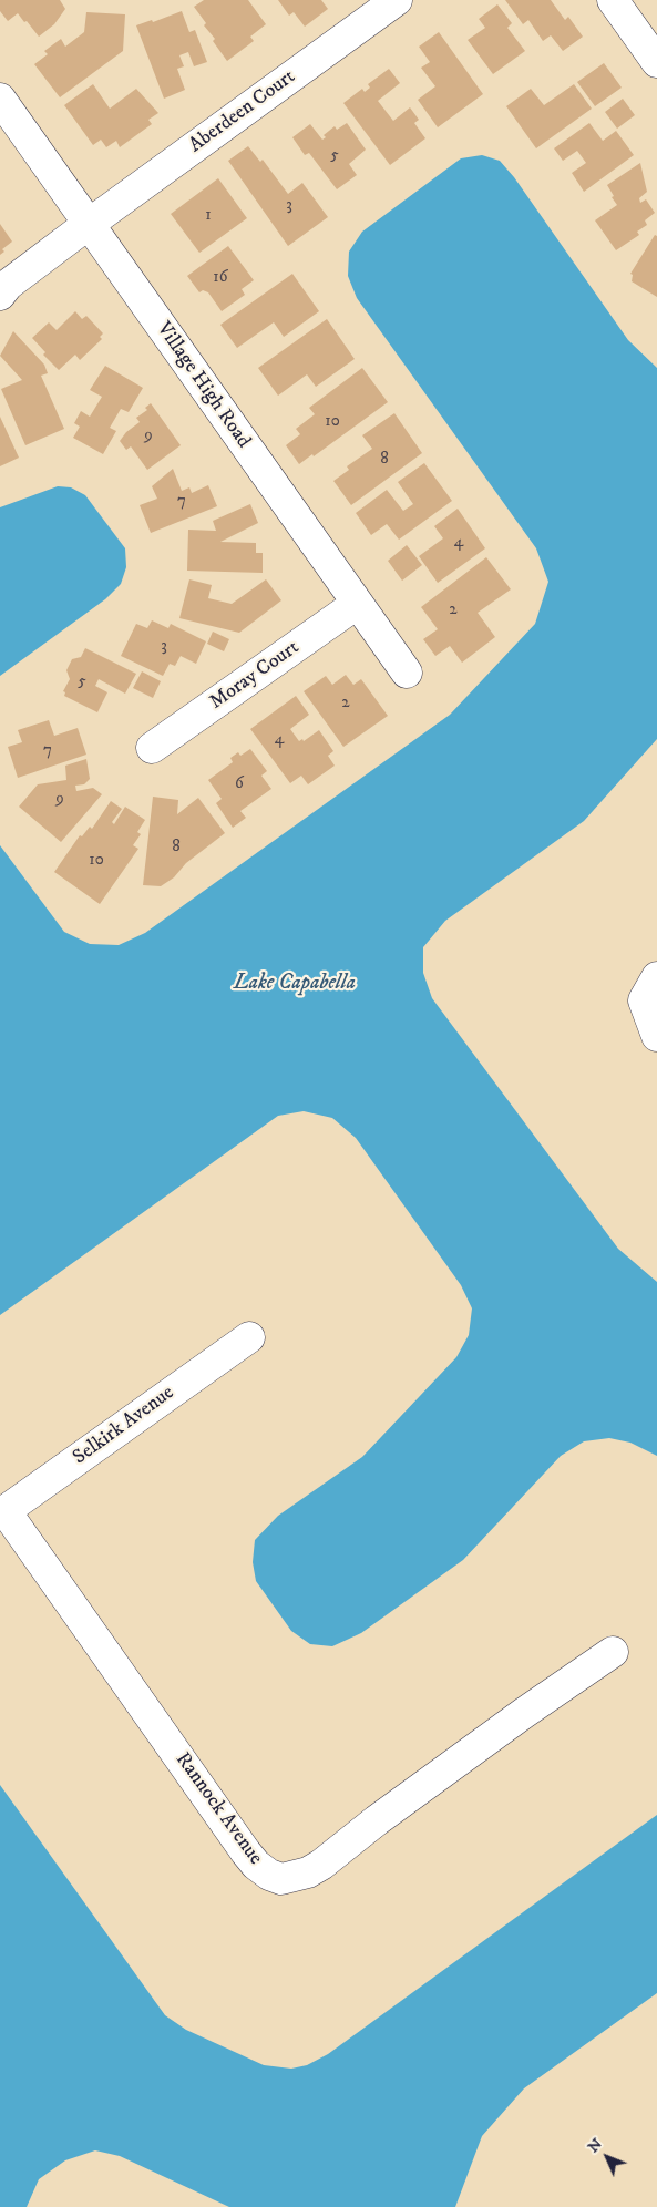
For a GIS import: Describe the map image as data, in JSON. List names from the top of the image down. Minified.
{"streets":{"street":["Aberdeen Court","Village High Road","Moray Court","Selkirk Avenue","Rannock Avenue"]},"crossings":[["Aberdeen Court","Village High Road"],["Village High Road","Moray Court"],["Selkirk Avenue","Rannock Avenue"]],"water":["Lake Capabella"],"house_numbers":["5","3","1","16","10","9","8","7","4","2","3","5","2","4","7","6","9","8","10"],"north":"top left"}
